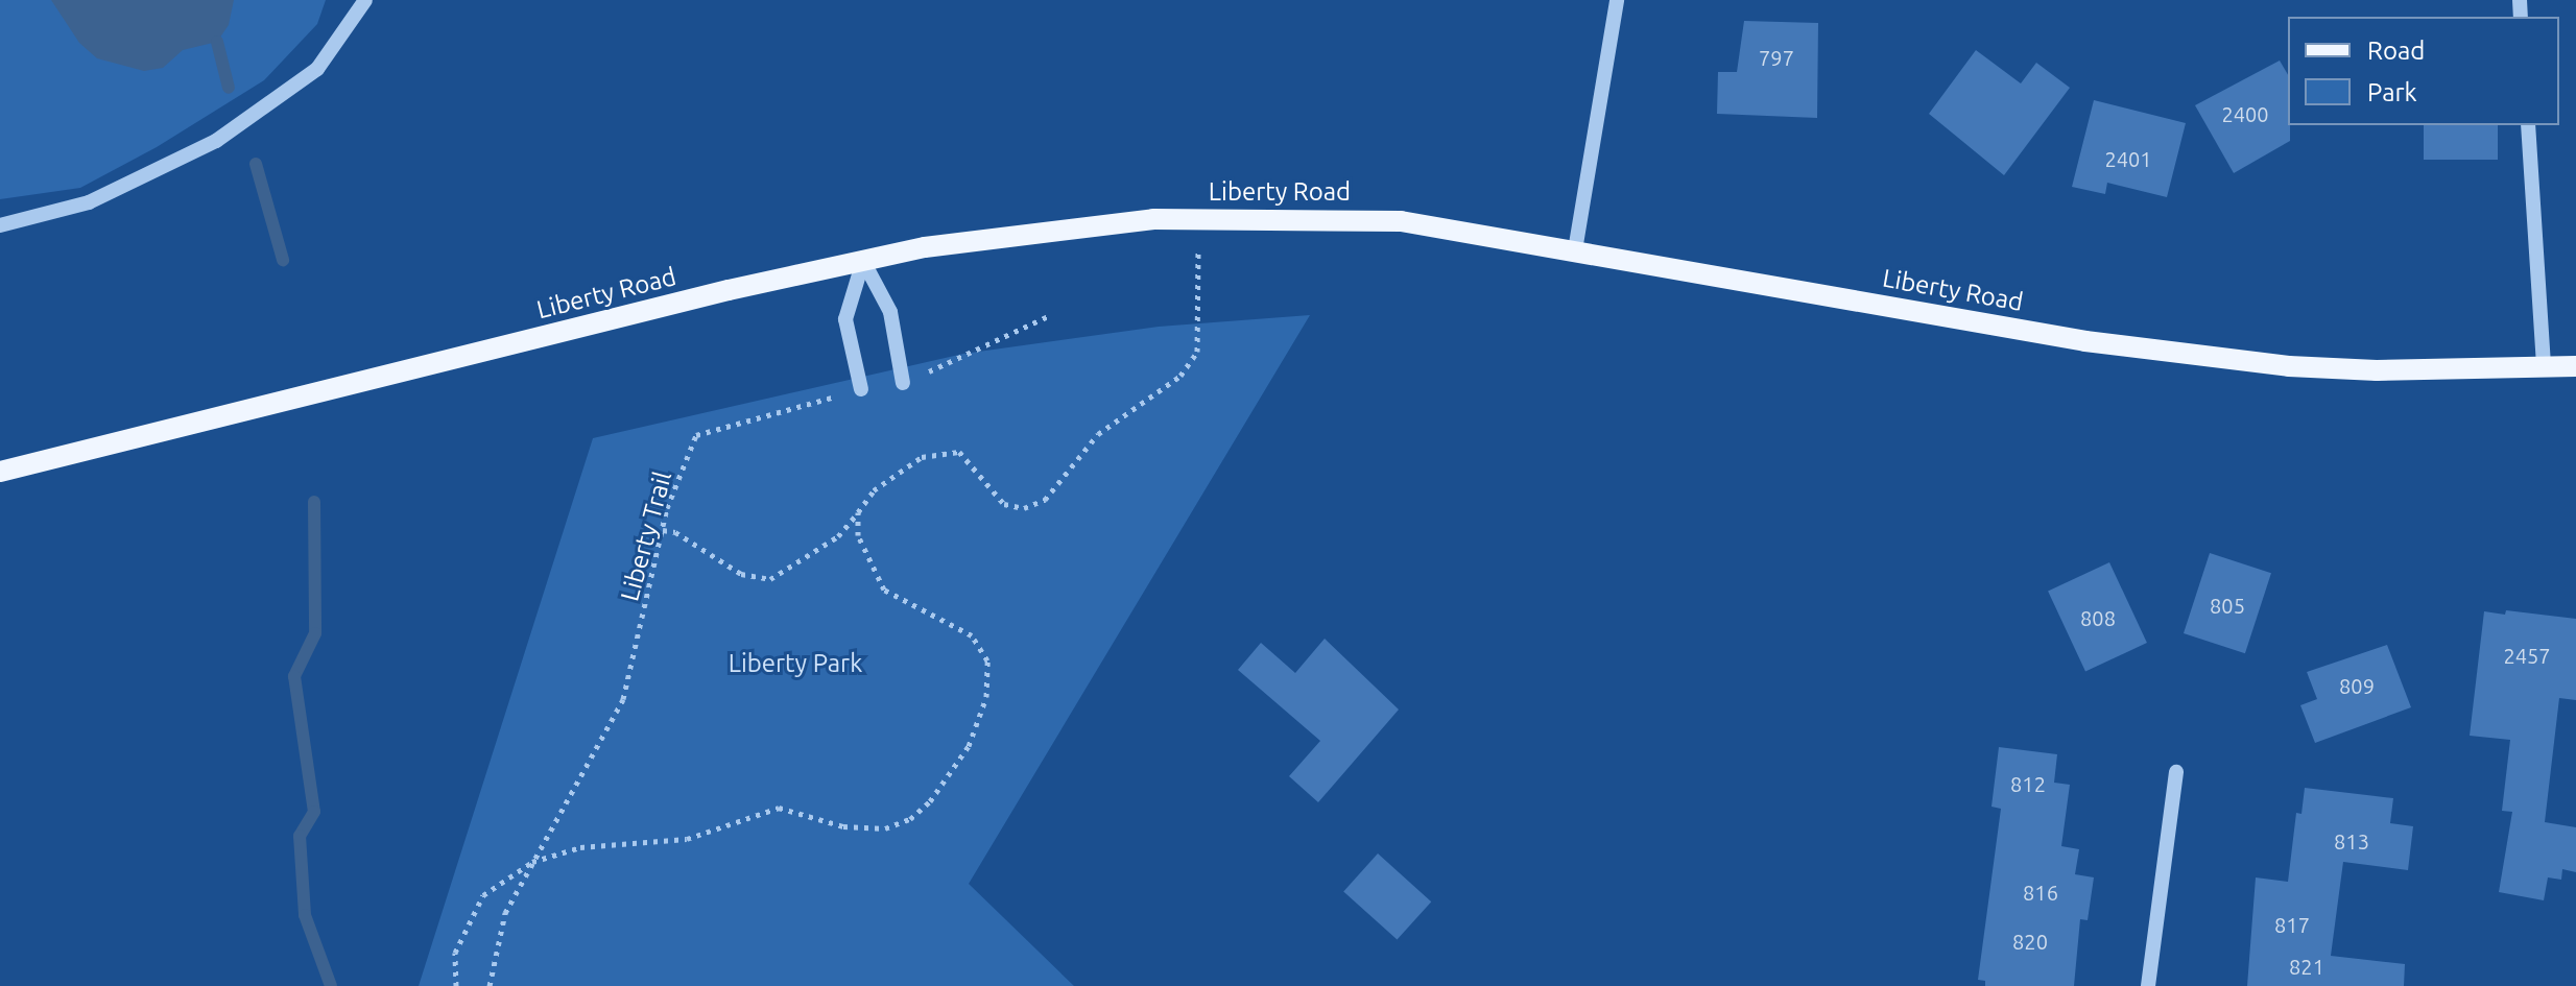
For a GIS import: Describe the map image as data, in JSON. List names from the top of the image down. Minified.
{"streets":{"main road":["Liberty Road"],"path":["Liberty Trail"]},"parks":["Liberty Park"],"house_numbers":["797","2400","2401","805","808","2457","809","812","813","816","817","820","821"],"legend":["Road","Park"]}
